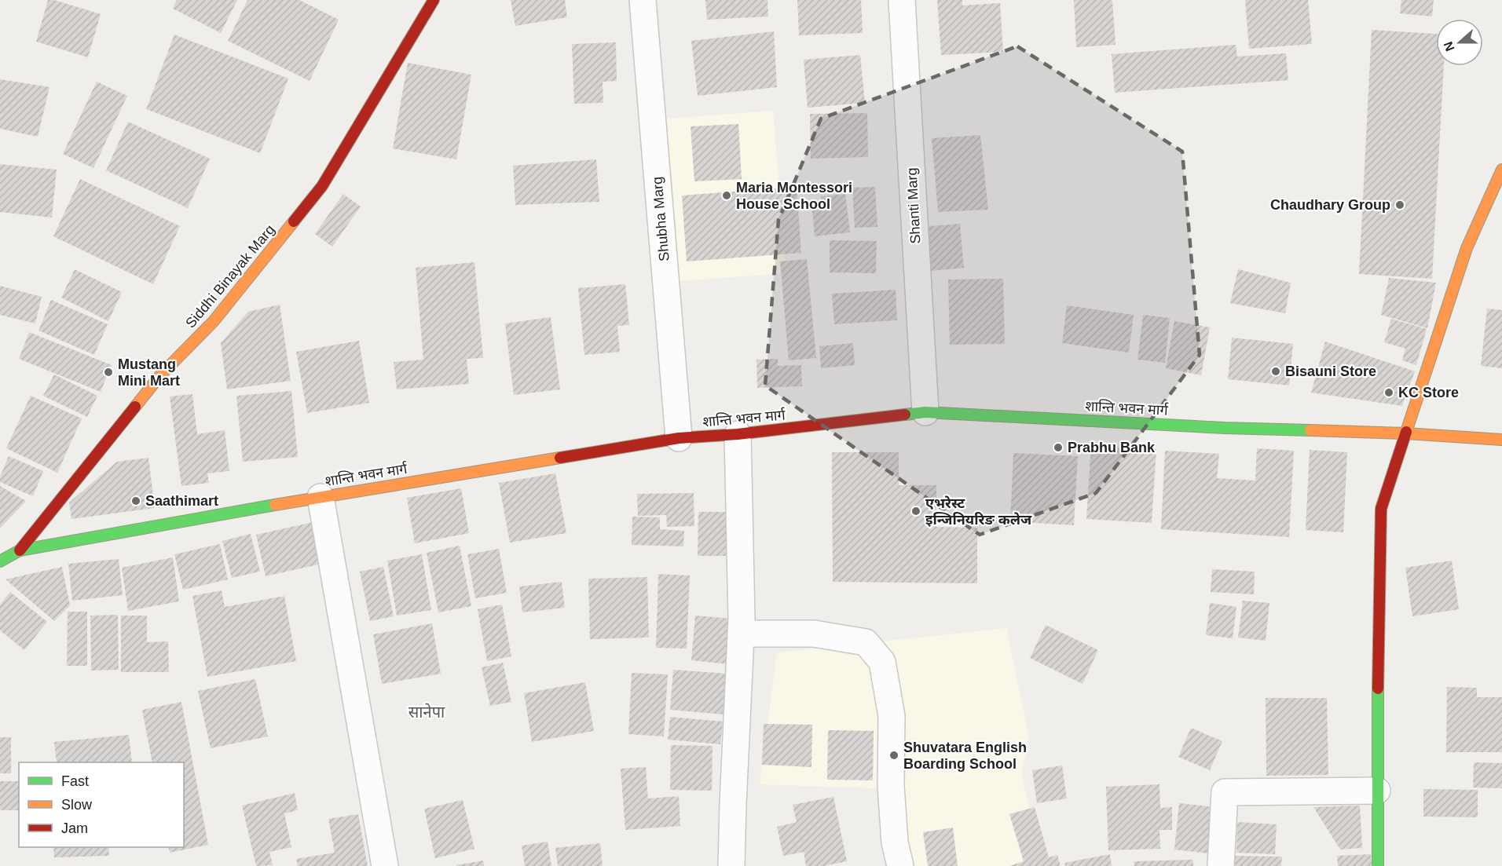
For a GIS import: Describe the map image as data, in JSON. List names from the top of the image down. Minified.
{"streets":{"main road":["Siddhi Binayak Marg","शान्ति भवन मार्ग"],"street":["Shanti Marg","Shubha Marg"]},"crossings":[["Shanti Marg","शान्ति भवन मार्ग"],["Shubha Marg","शान्ति भवन मार्ग"],["Siddhi Binayak Marg","शान्ति भवन मार्ग"]],"districts":["सानेपा"],"places":["Maria Montessori House School","Chaudhary Group","Bisauni Store","Mustang Mini Mart","KC Store","Prabhu Bank","Saathimart","एभरेस्ट इन्जिनियरिङ कलेज","Shuvatara English Boarding School"],"legend":["Fast","Slow","Jam"],"north":"left"}
